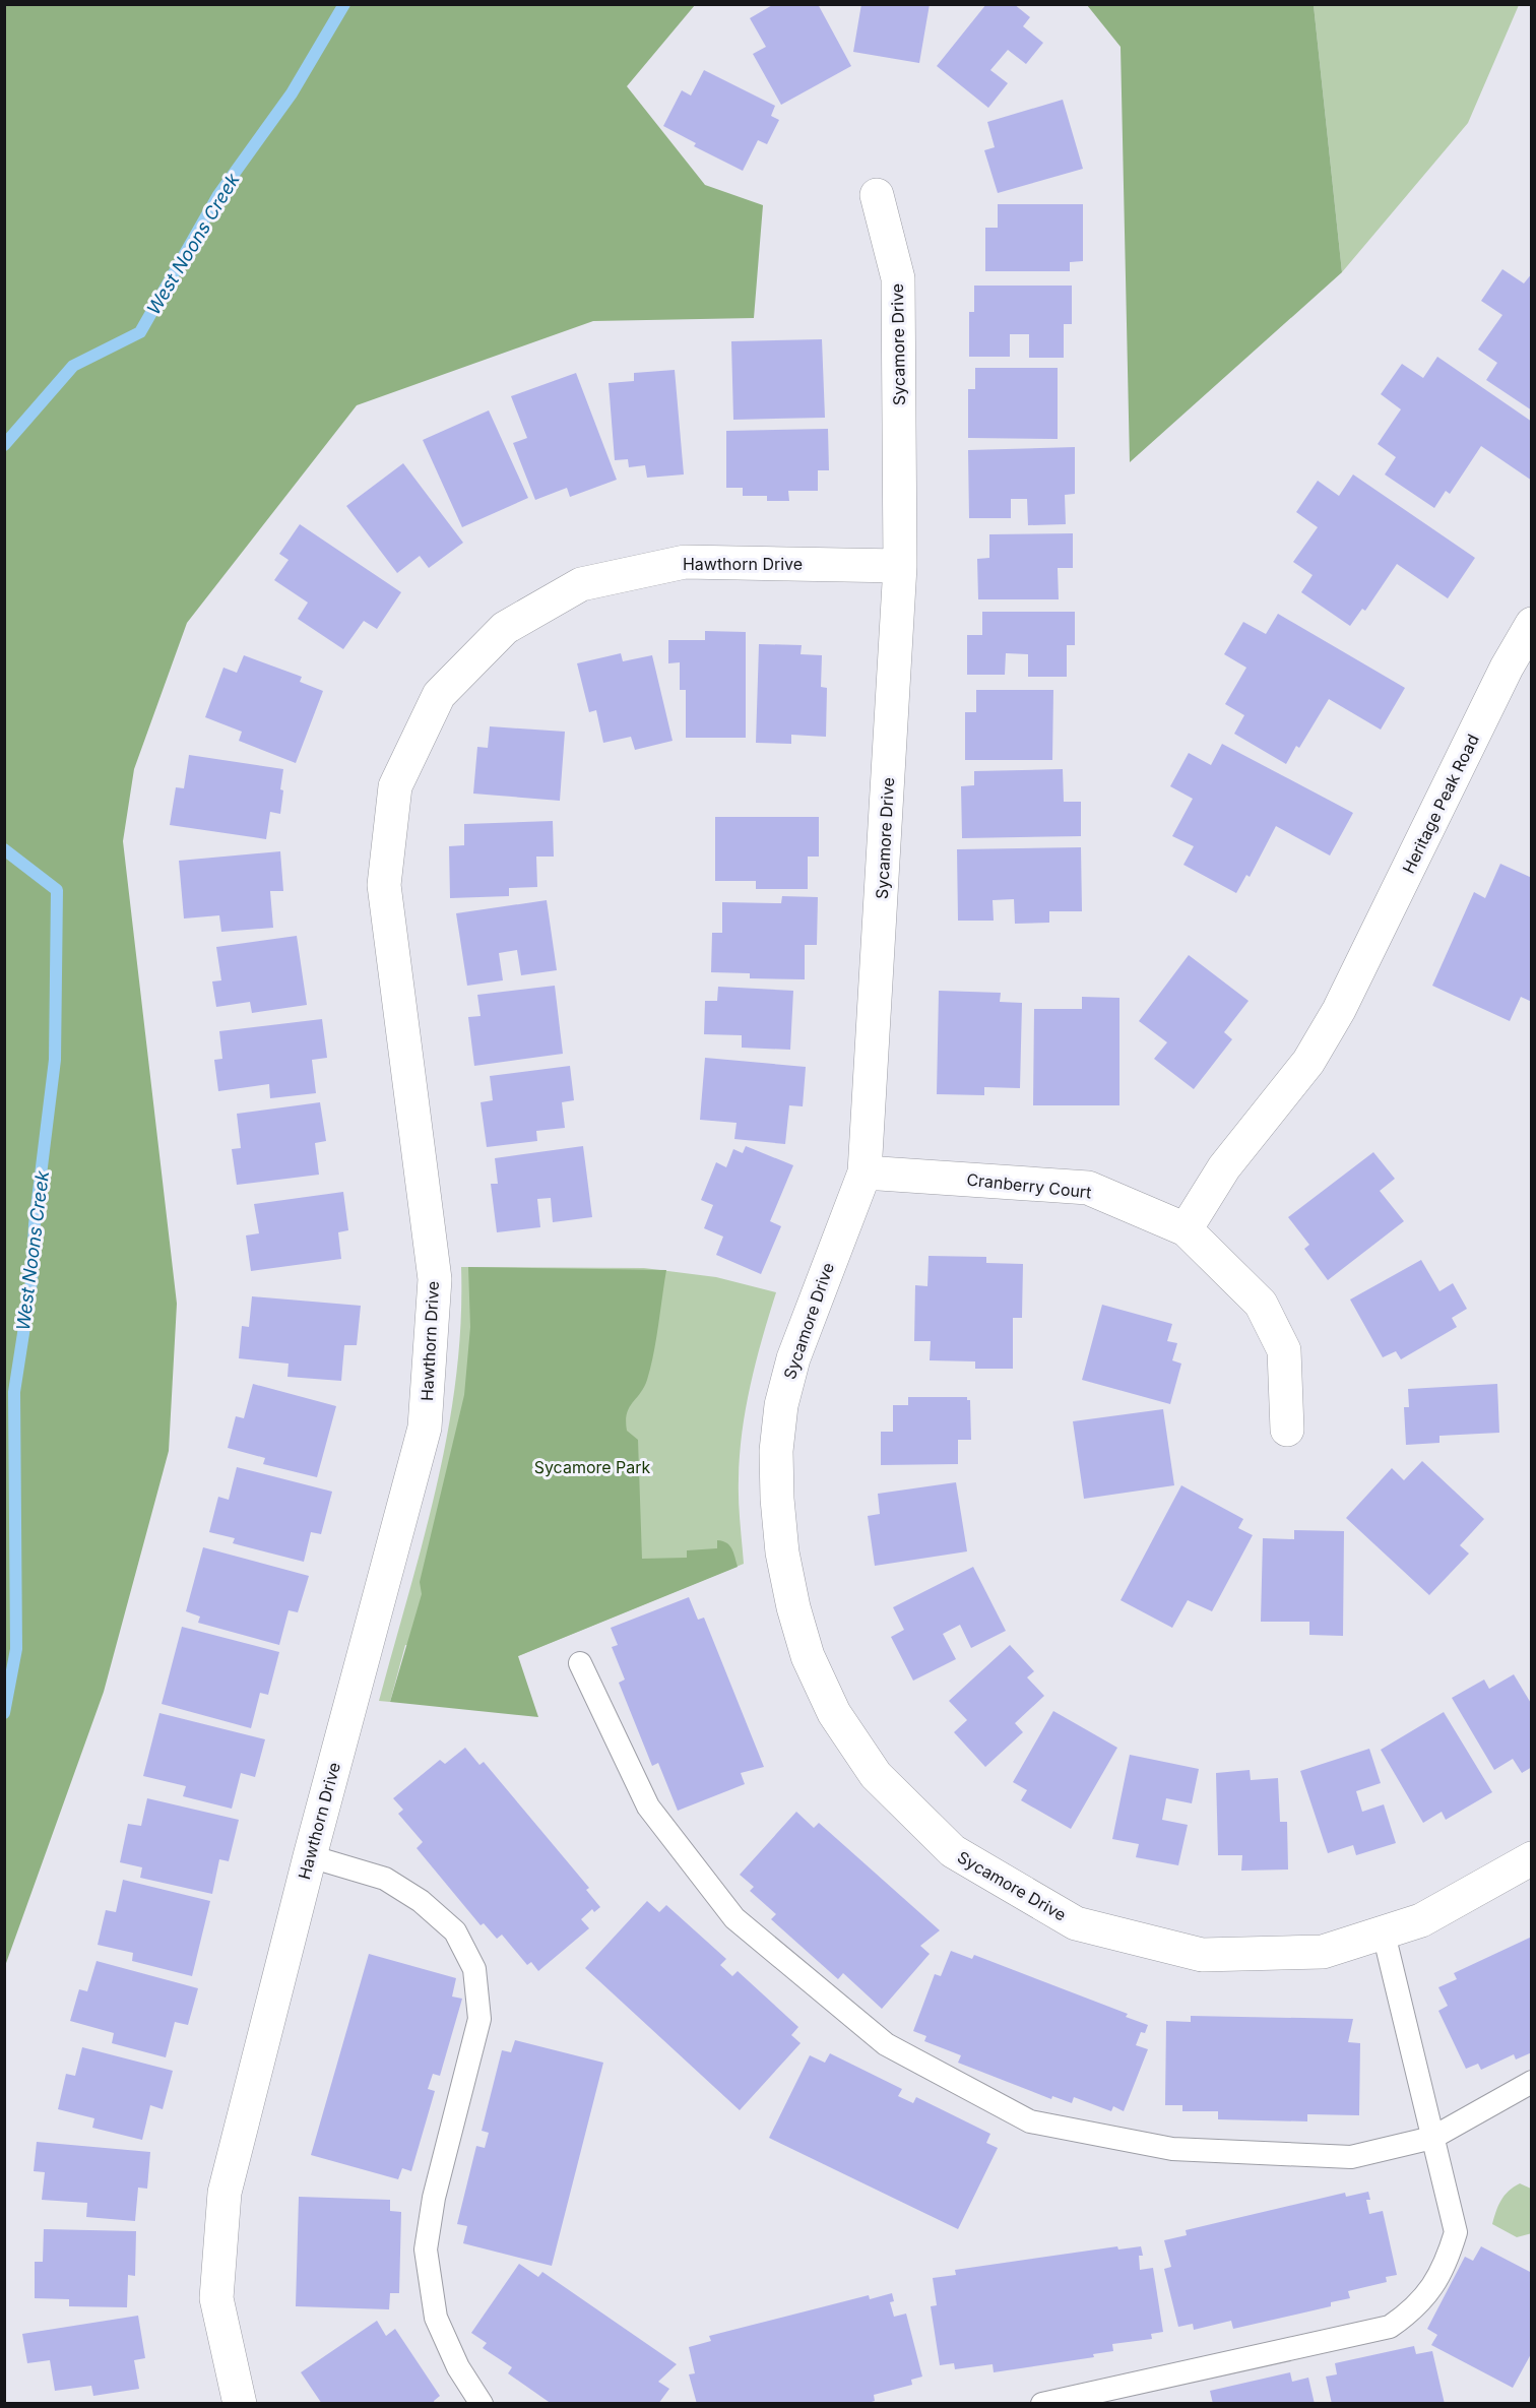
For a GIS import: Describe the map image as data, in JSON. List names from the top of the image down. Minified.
{"streets":{"street":["Sycamore Drive","Hawthorn Drive","Heritage Peak Road","Cranberry Court"]},"crossings":[["Sycamore Drive","Hawthorn Drive"],["Sycamore Drive","Cranberry Court"],["Heritage Peak Road","Cranberry Court"]],"water":["West Noons Creek"],"parks":["Sycamore Park"]}
